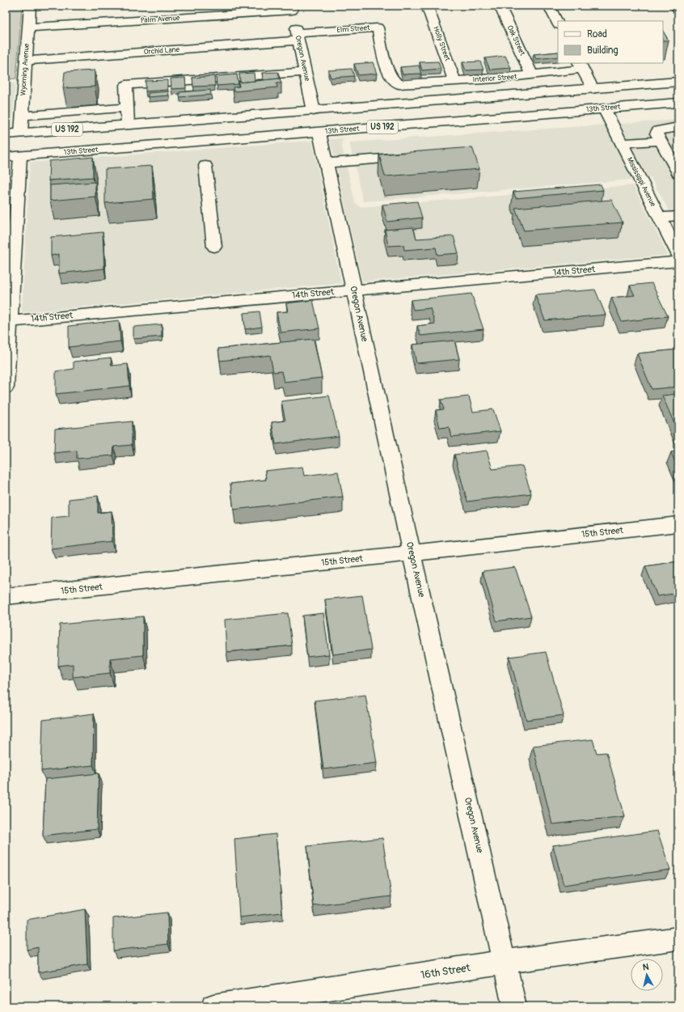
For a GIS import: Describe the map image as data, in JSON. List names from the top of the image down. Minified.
{"streets":{"main road":["Palm Avenue","Elm Street","Oak Street","Holly Street","Orchid Lane","Oregon Avenue","Wyoming Avenue","Interior Street","13th Street","US 192","Mississippi Avenue","14th Street","15th Street","16th Street"]},"crossings":[["Palm Avenue","Oregon Avenue"],["Palm Avenue","Wyoming Avenue"],["Elm Street","Orchid Lane"],["Elm Street","Oregon Avenue"],["Elm Street","Interior Street"],["Oak Street","Interior Street"],["Holly Street","Interior Street"],["Orchid Lane","Oregon Avenue"],["Orchid Lane","Wyoming Avenue"],["Oregon Avenue","13th Street"],["Oregon Avenue","US 192"],["Oregon Avenue","14th Street"],["Oregon Avenue","15th Street"],["Oregon Avenue","16th Street"],["Wyoming Avenue","US 192"],["13th Street","Mississippi Avenue"]],"legend":["Road","Building"],"north":"top"}
